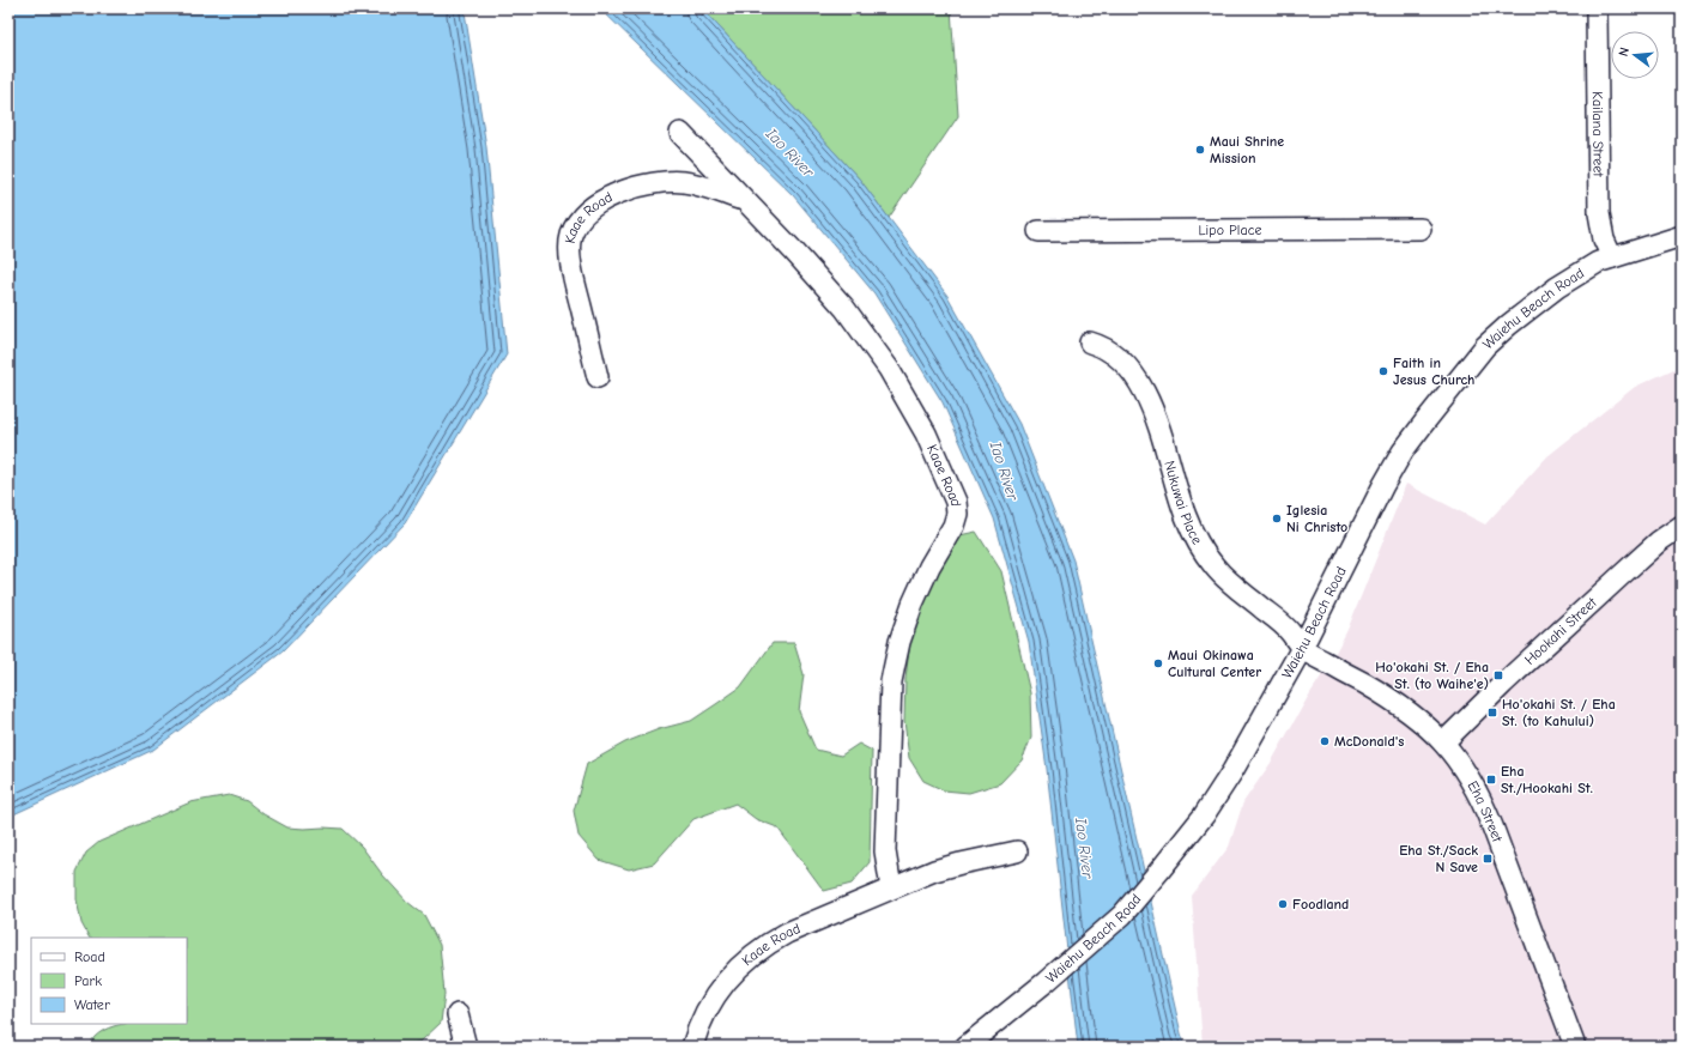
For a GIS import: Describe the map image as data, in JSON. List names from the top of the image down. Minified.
{"streets":{"street":["Kailana Street","Kaae Road","Lipo Place","Waiehu Beach Road","Nukuwai Place","Hookahi Street","Eha Street"]},"crossings":[["Kailana Street","Waiehu Beach Road"],["Waiehu Beach Road","Nukuwai Place"],["Waiehu Beach Road","Eha Street"],["Nukuwai Place","Eha Street"],["Hookahi Street","Eha Street"]],"water":["Iao River"],"places":{"other":["Maui Shrine Mission","Faith in Jesus Church","Iglesia Ni Christo","Maui Okinawa Cultural Center","McDonald's","Foodland"],"transit":["Ho'okahi St. / Eha St. (to Waihe'e)","Ho'okahi St. / Eha St. (to Kahului)","Eha St./Hookahi St.","Eha St./Sack N Save"]},"legend":["Road","Park","Water"],"north":"left"}
